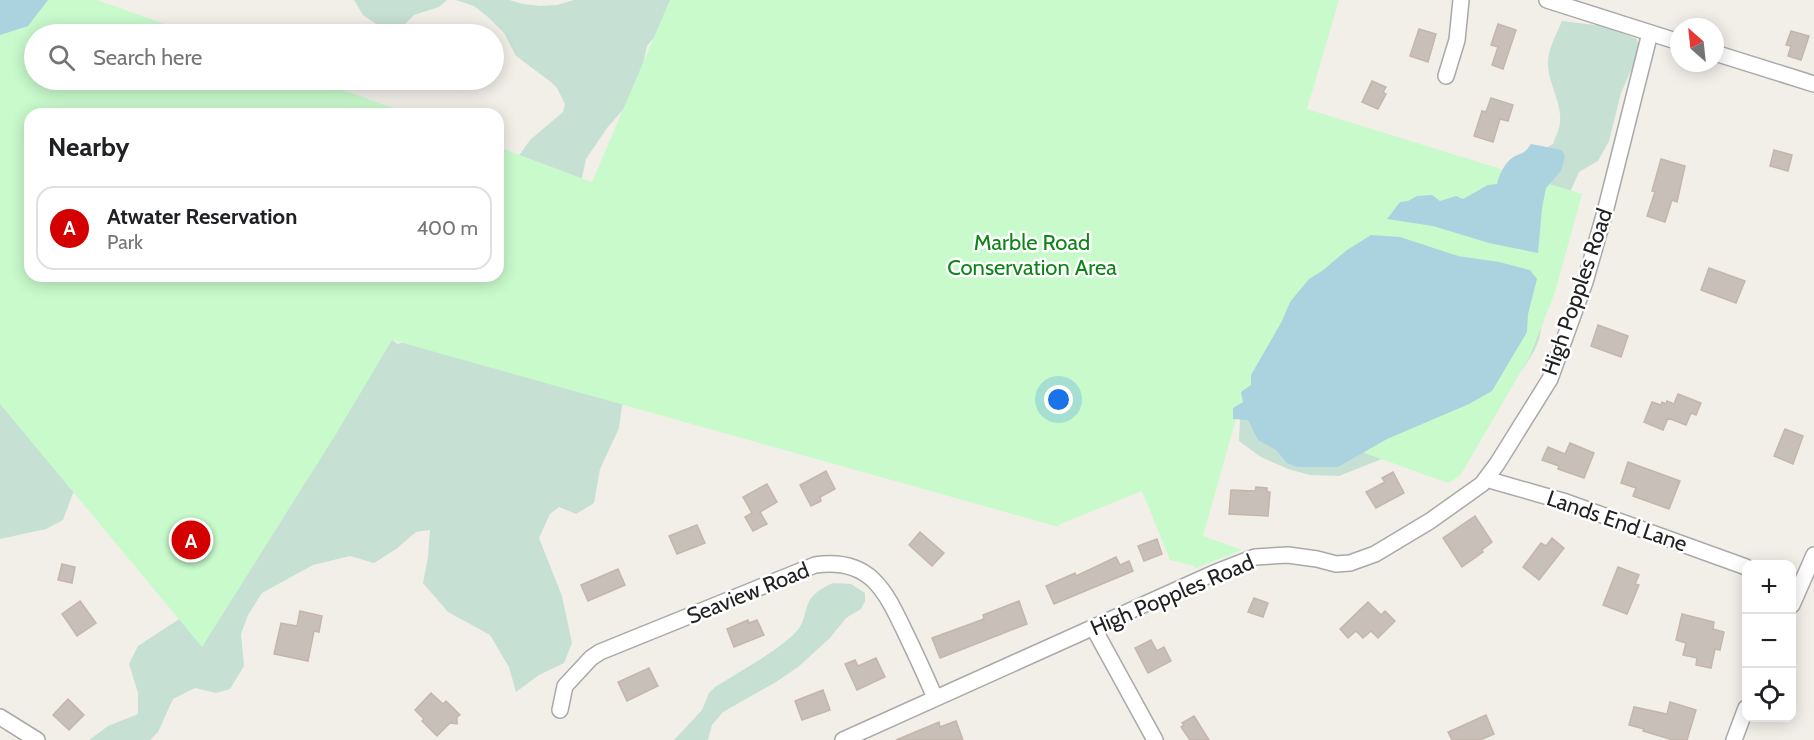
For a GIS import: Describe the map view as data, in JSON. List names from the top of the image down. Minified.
{"streets":{"street":["High Popples Road","Lands End Lane","Seaview Road"]},"crossings":[["High Popples Road","Lands End Lane"],["High Popples Road","Seaview Road"]],"parks":["Marble Road Conservation Area"],"north":"top left","page":{"search":"Search here","heading":"Nearby","list":[{"mark":"A","name":"Atwater Reservation","note":"Park","value":"400 m"}],"pins":"A","map_buttons":["+","−"]}}
